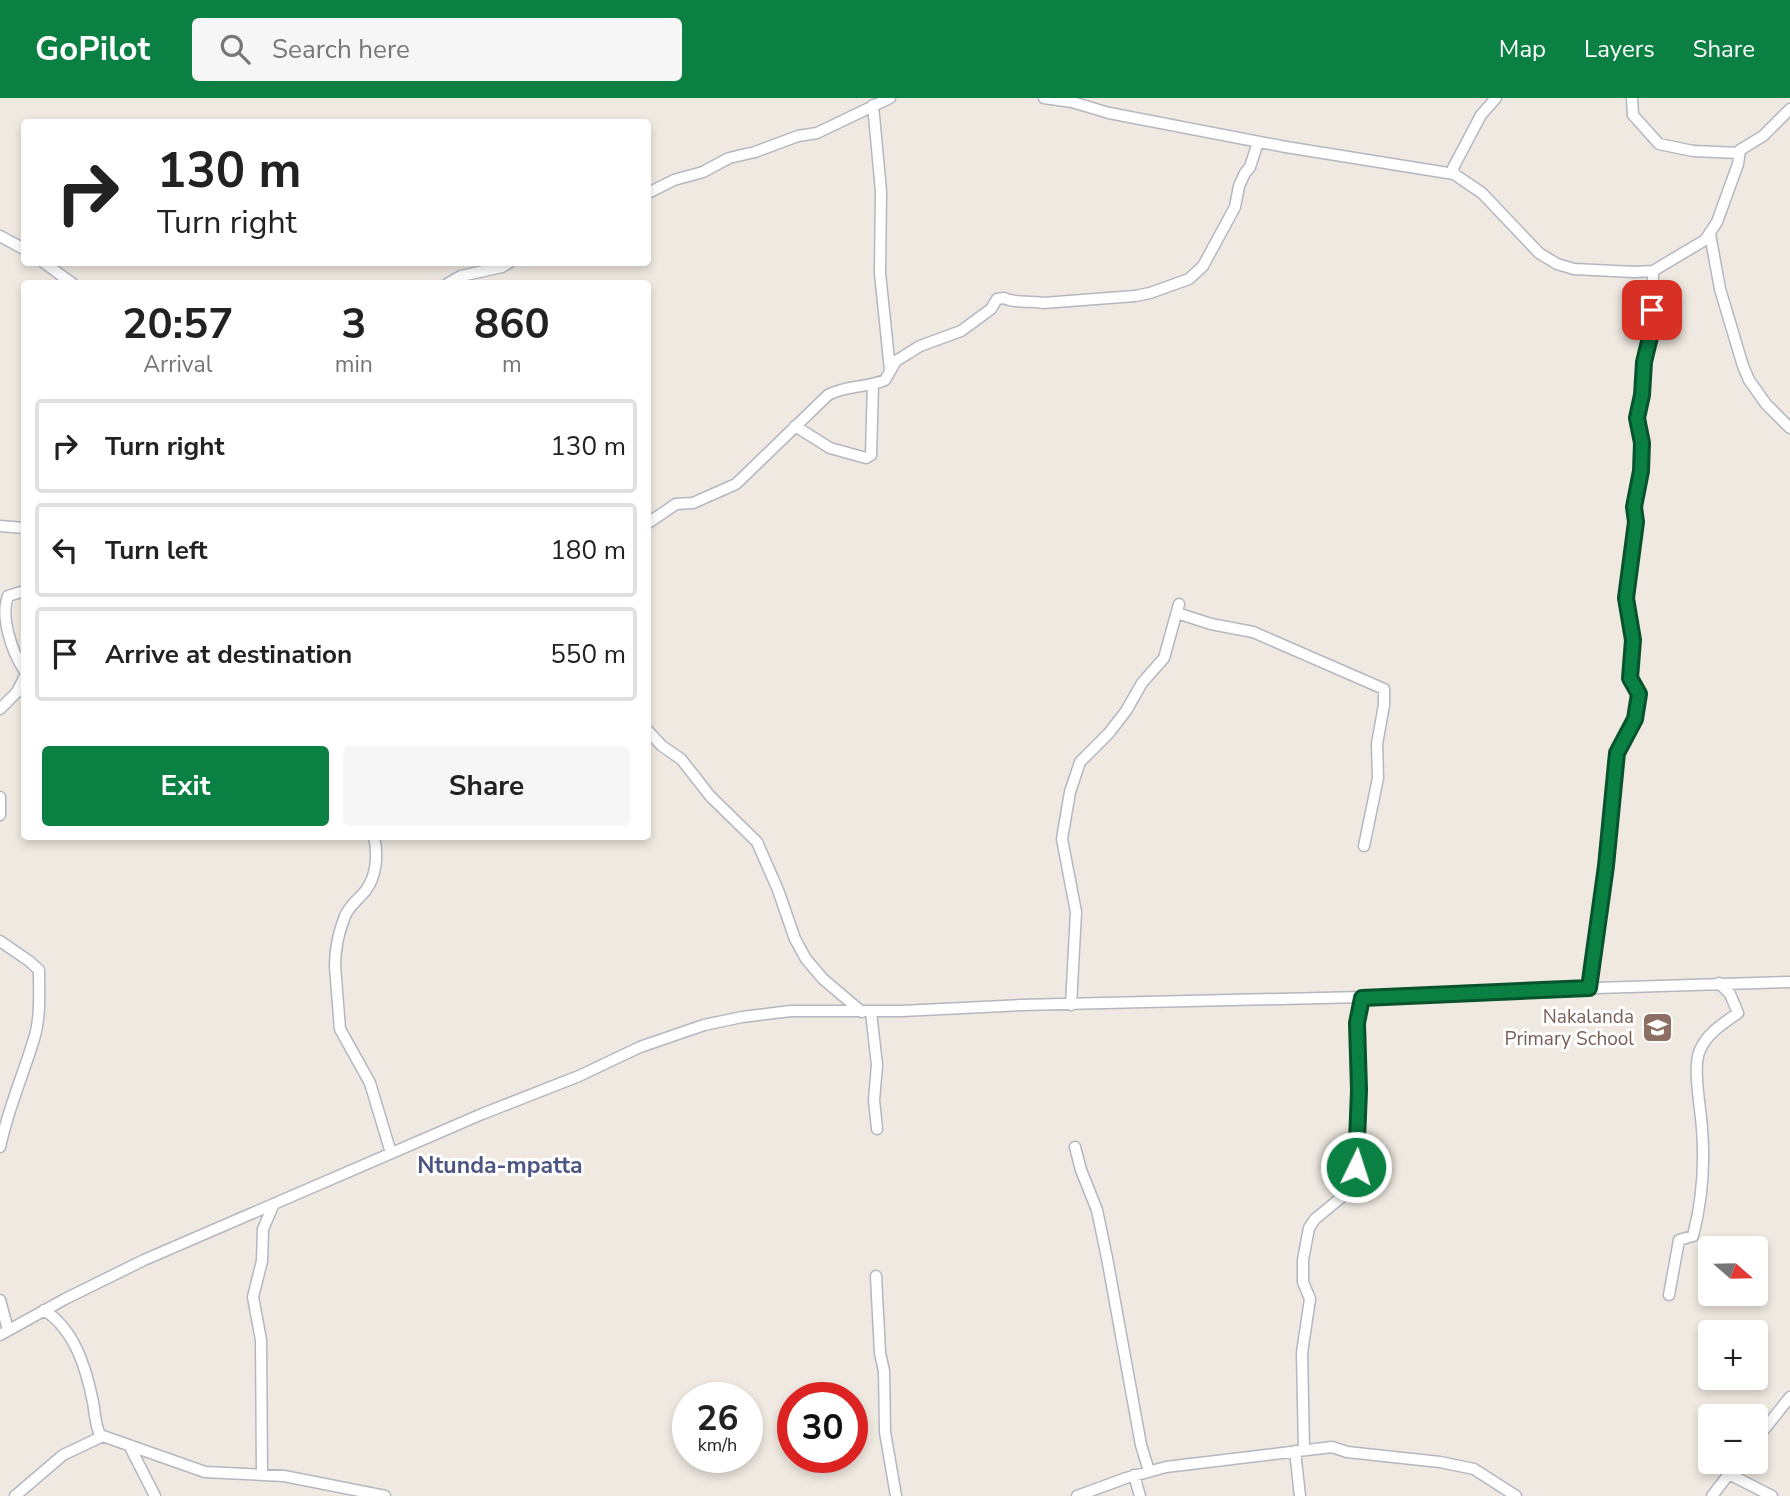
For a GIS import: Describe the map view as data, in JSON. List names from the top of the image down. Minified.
{"districts":["Ntunda-mpatta"],"places":{"school or university":["Nakalanda Primary School"]},"north":"right","page":{"header":"GoPilot","search":"Search here","nav":["Map","Layers","Share"],"turn":["130 m","Turn right"],"eta":["20:57","Arrival","3","min","860","m"],"list":[{"name":"Turn right","value":"130 m"},{"name":"Turn left","value":"180 m"},{"name":"Arrive at destination","value":"550 m"}],"buttons":["Exit","Share"],"map_buttons":["+","−"],"speed":"26 km/h","limit":"30"}}
